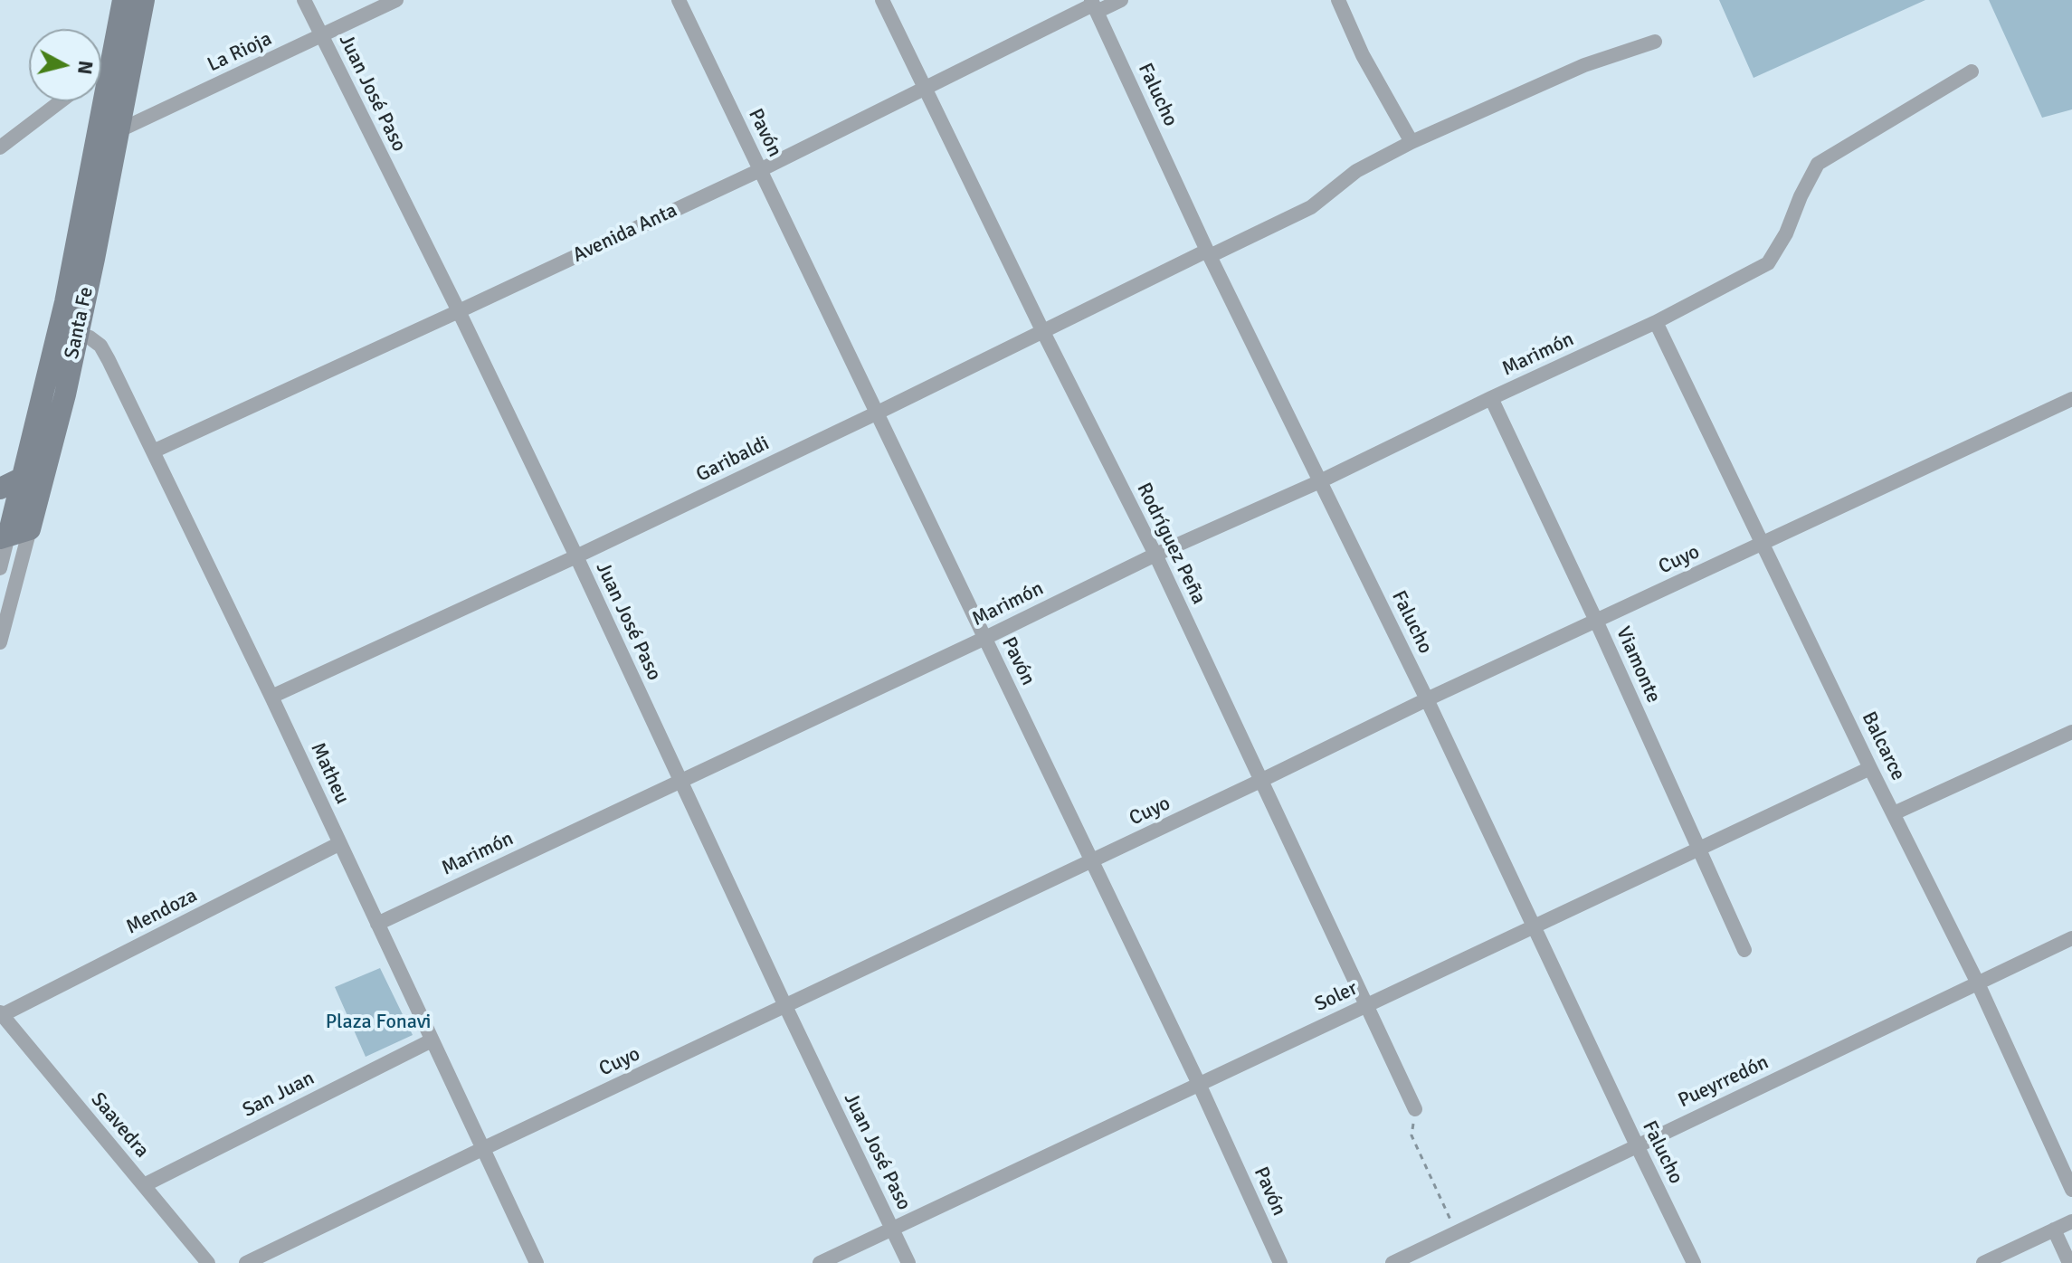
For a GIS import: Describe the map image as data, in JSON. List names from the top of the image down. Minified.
{"streets":{"main road":["Santa Fe"],"street":["La Rioja","Juan José Paso","Falucho","Pavón","Avenida Anta","Marimón","Garibaldi","Rodríguez Peña","Cuyo","Viamonte","Balcarce","Matheu","Mendoza","Soler","Pueyrredón","San Juan","Saavedra"]},"crossings":[["La Rioja","Juan José Paso"],["La Rioja","Santa Fe"],["Juan José Paso","Avenida Anta"],["Juan José Paso","Marimón"],["Juan José Paso","Garibaldi"],["Juan José Paso","Cuyo"],["Juan José Paso","Soler"],["Falucho","Avenida Anta"],["Falucho","Marimón"],["Falucho","Garibaldi"],["Falucho","Cuyo"],["Falucho","Soler"],["Falucho","Pueyrredón"],["Pavón","Avenida Anta"],["Pavón","Marimón"],["Pavón","Garibaldi"],["Pavón","Cuyo"],["Pavón","Soler"],["Avenida Anta","Rodríguez Peña"],["Avenida Anta","Matheu"],["Santa Fe","Matheu"],["Marimón","Rodríguez Peña"],["Marimón","Viamonte"],["Marimón","Balcarce"],["Marimón","Matheu"],["Garibaldi","Rodríguez Peña"],["Garibaldi","Matheu"],["Rodríguez Peña","Cuyo"],["Rodríguez Peña","Soler"],["Cuyo","Viamonte"],["Cuyo","Balcarce"],["Cuyo","Matheu"],["Viamonte","Soler"],["Balcarce","Soler"],["Balcarce","Pueyrredón"],["Matheu","Mendoza"],["Matheu","San Juan"],["Mendoza","Saavedra"],["San Juan","Saavedra"]],"parks":["Plaza Fonavi"],"north":"right"}
